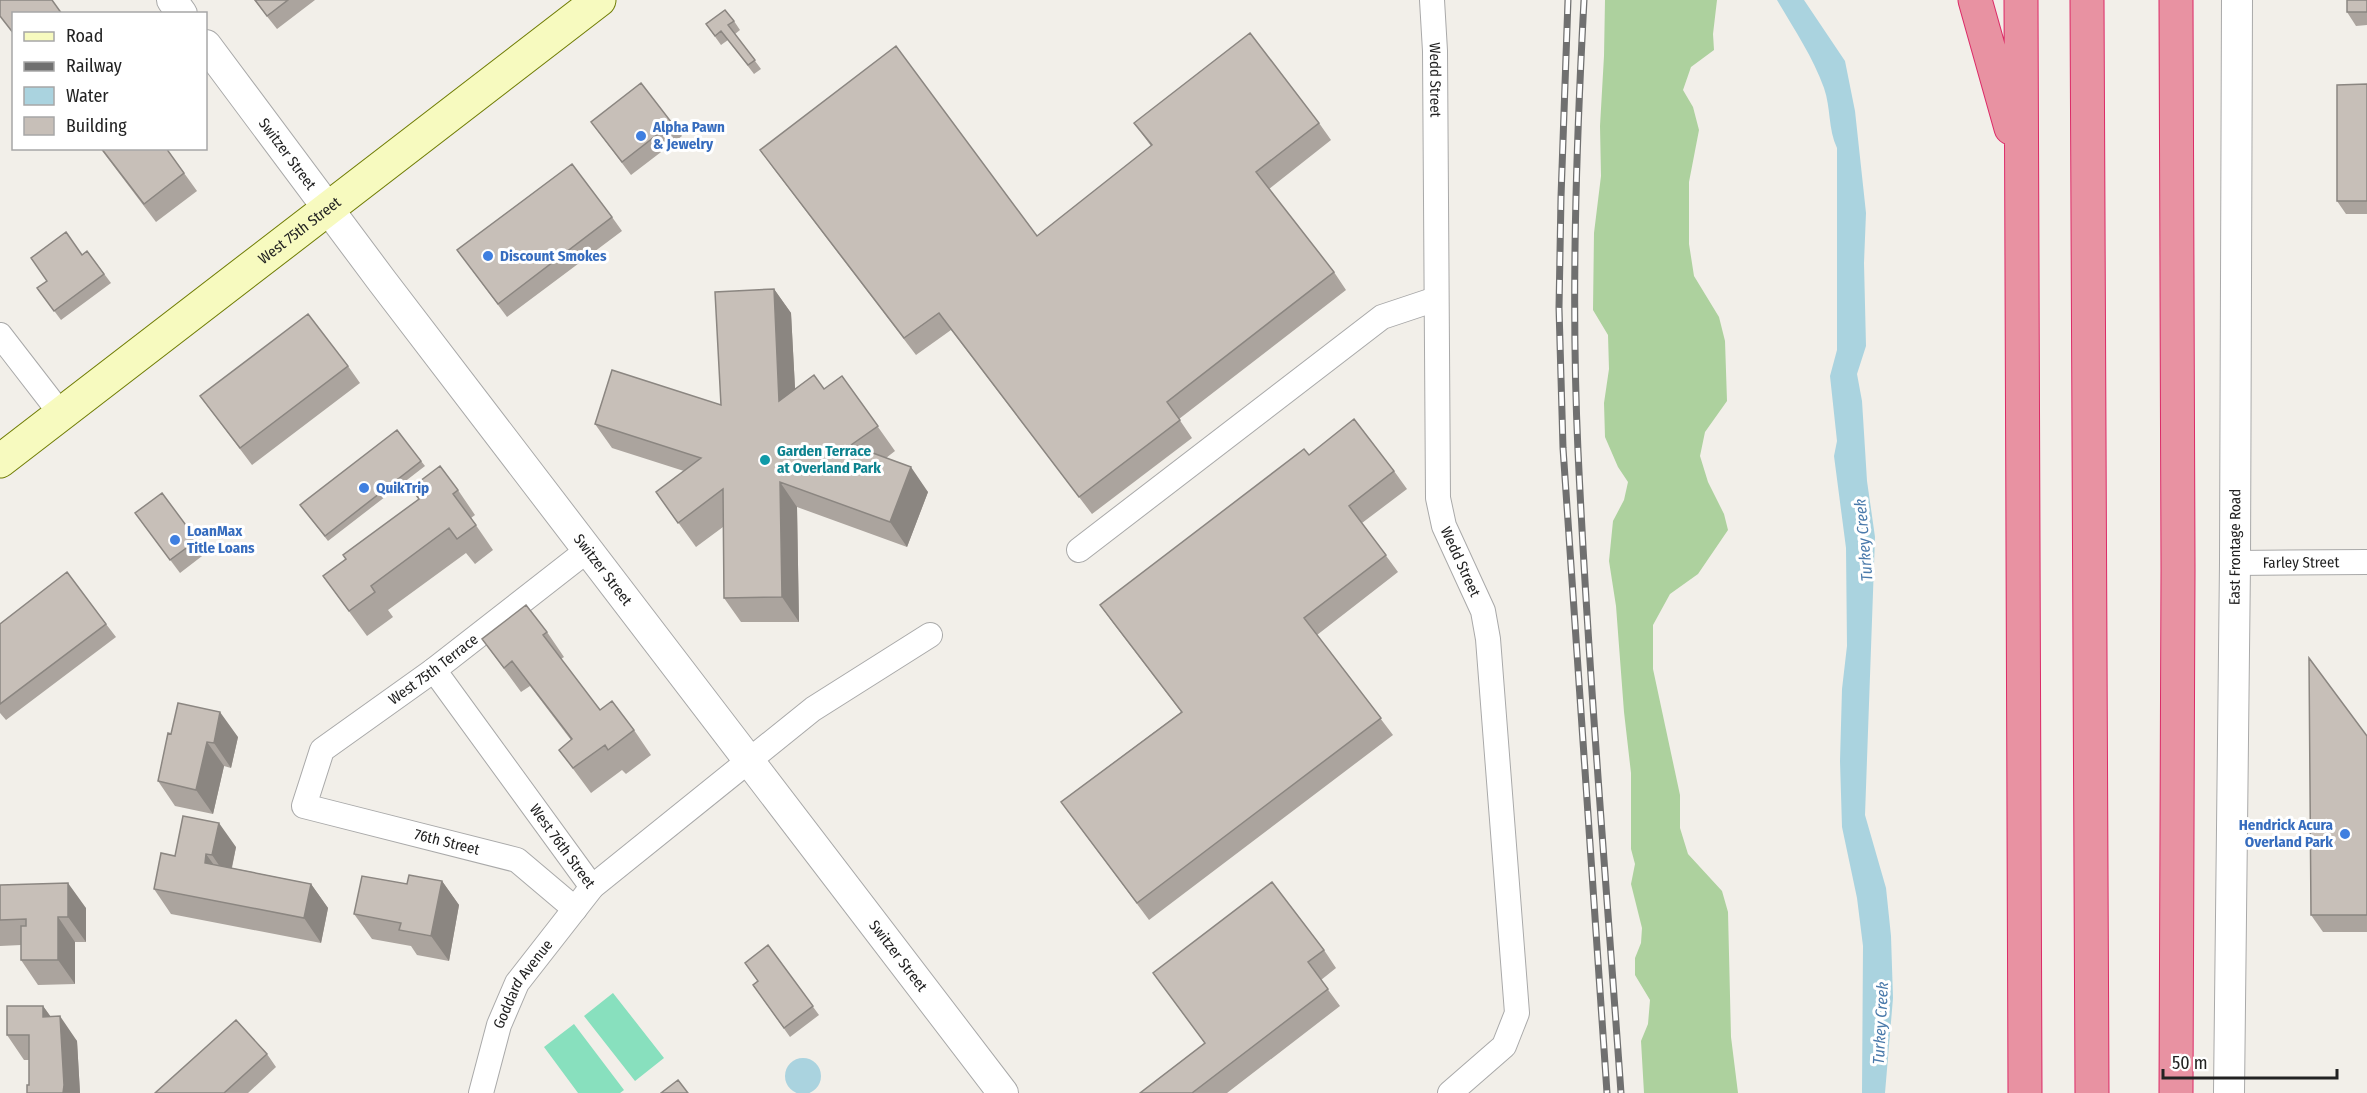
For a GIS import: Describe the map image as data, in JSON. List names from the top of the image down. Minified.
{"streets":{"main road":["West 75th Street"],"street":["Wedd Street","Switzer Street","East Frontage Road","Farley Street","West 75th Terrace","West 76th Street","76th Street","Goddard Avenue"]},"crossings":[["Switzer Street","West 75th Street"],["Switzer Street","West 75th Terrace"],["Switzer Street","West 76th Street"],["East Frontage Road","Farley Street"],["West 75th Terrace","West 76th Street"],["West 75th Terrace","76th Street"],["West 76th Street","Goddard Avenue"],["76th Street","Goddard Avenue"]],"water":["Turkey Creek"],"places":["Alpha Pawn & Jewelry","Discount Smokes","Garden Terrace at Overland Park","QuikTrip","LoanMax Title Loans","Hendrick Acura Overland Park"],"legend":["Road","Railway","Water","Building"],"scale_bar":"50 m"}
